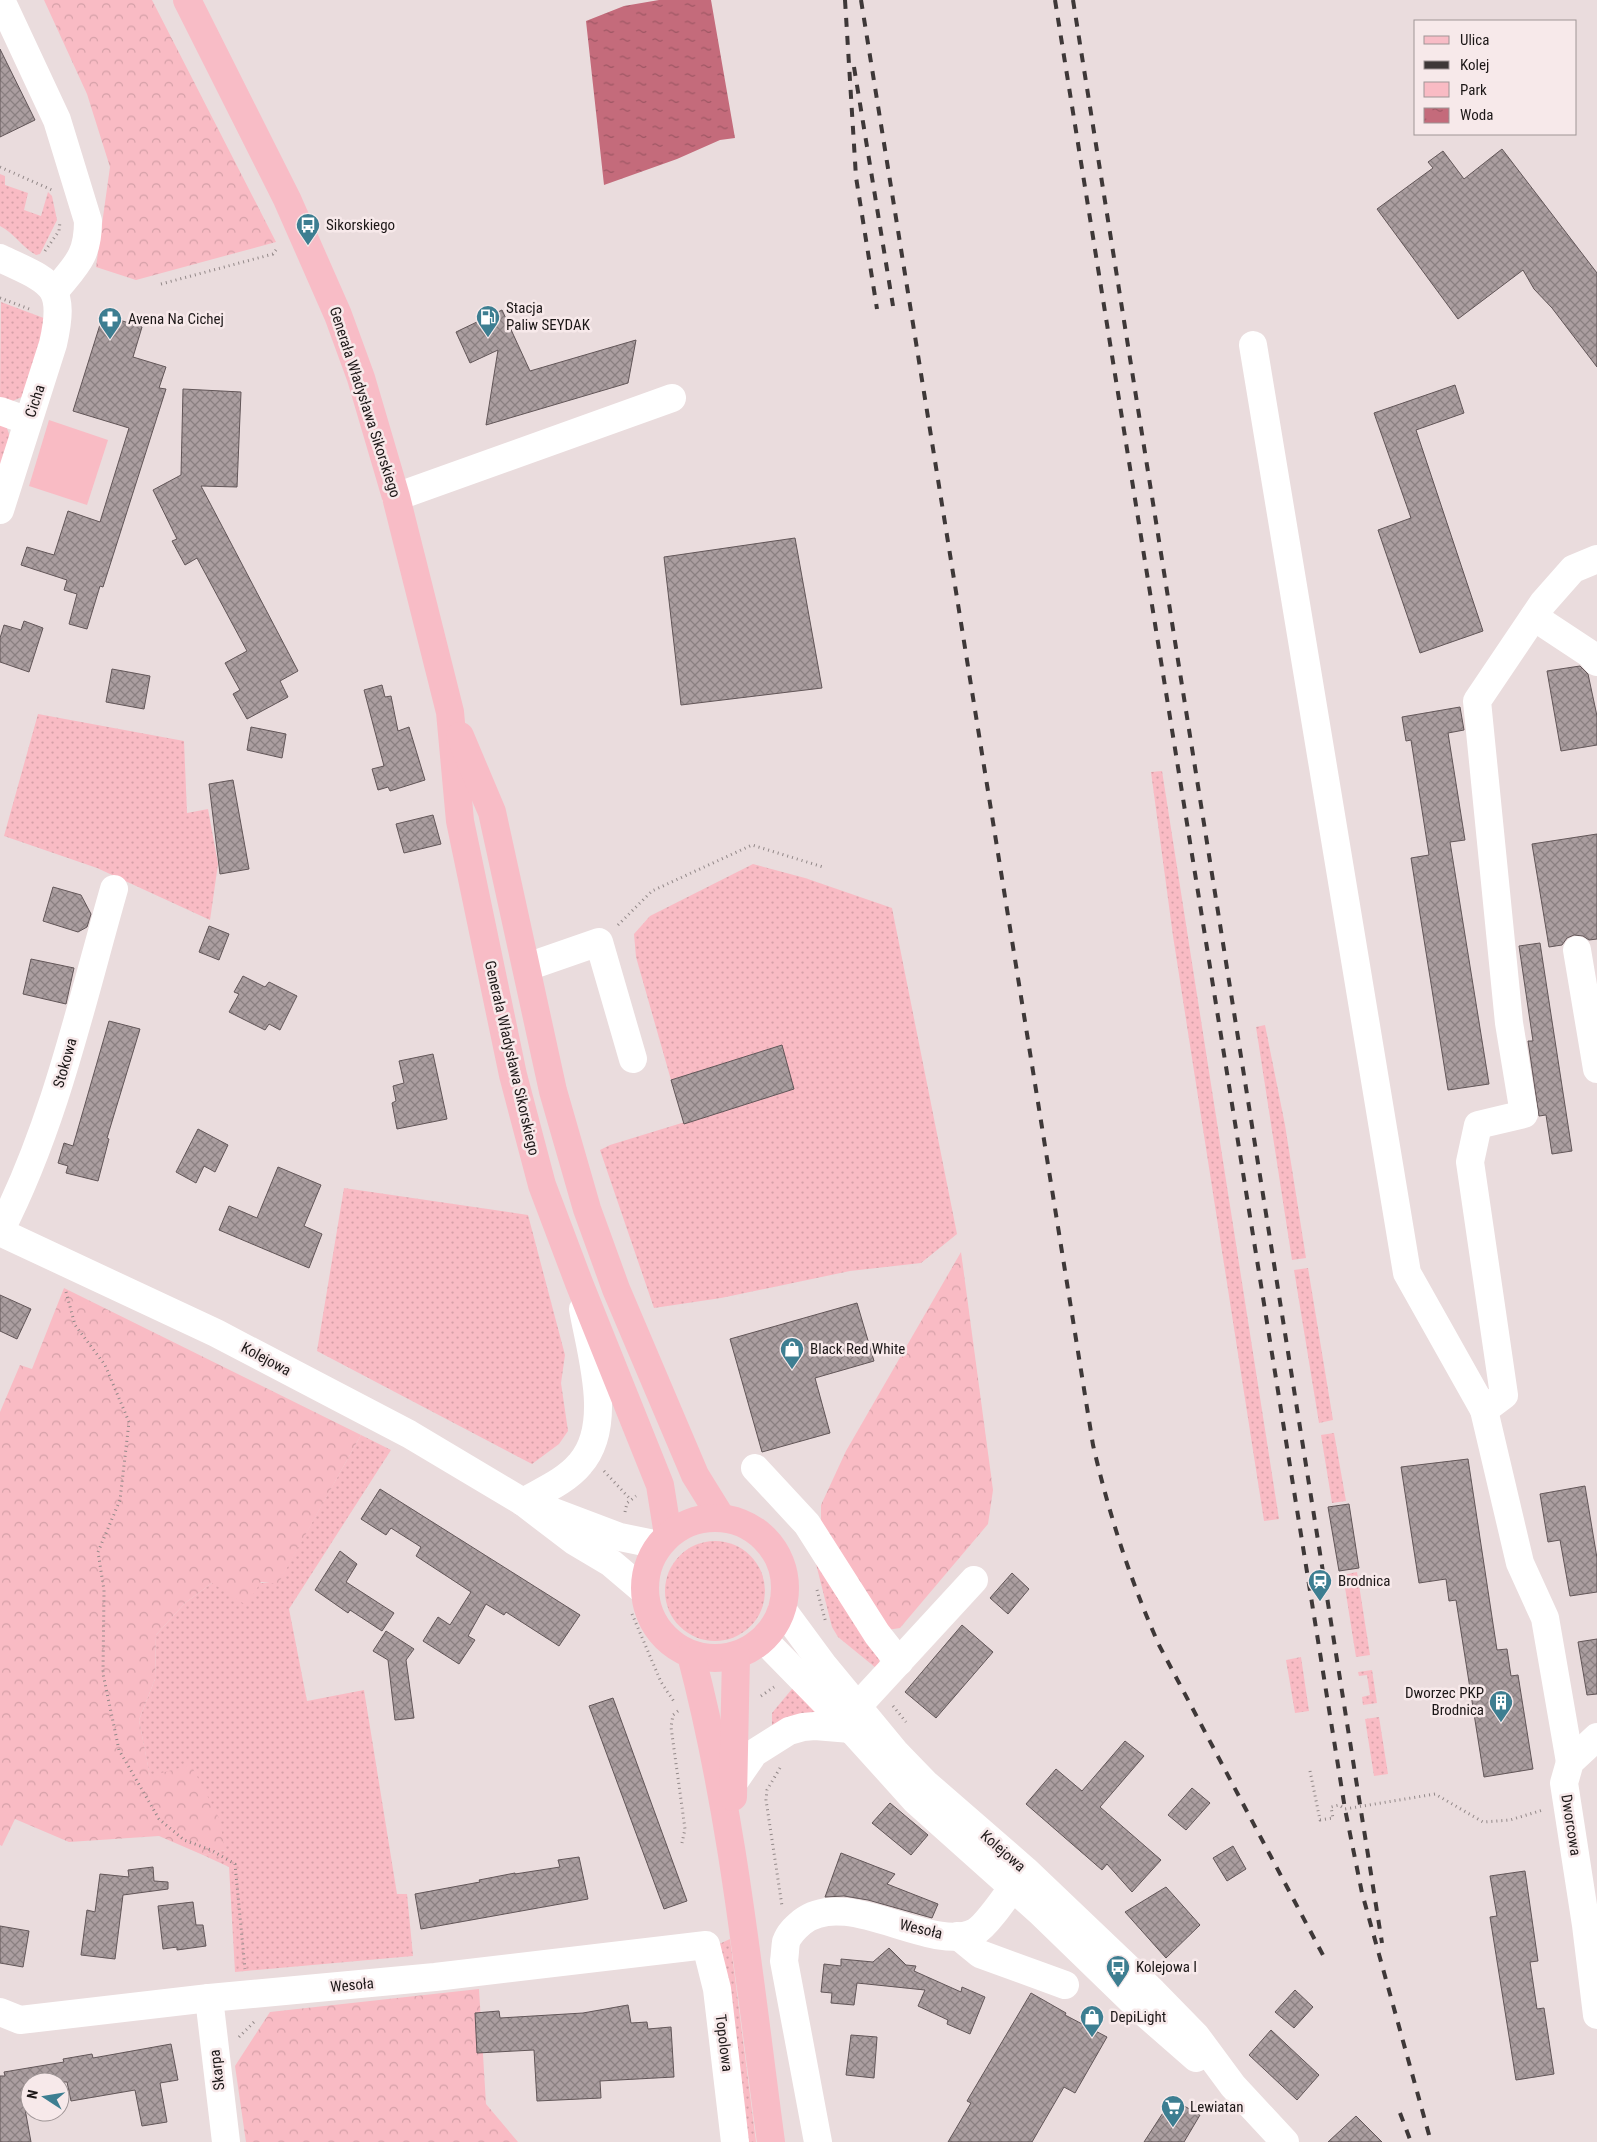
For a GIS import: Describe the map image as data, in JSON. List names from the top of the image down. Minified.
{"streets":{"main road":["Generała Władysława Sikorskiego"],"street":["Cicha","Stokowa","Kolejowa","Dworcowa","Wesoła","Topolowa","Skarpa"]},"crossings":[["Generała Władysława Sikorskiego","Kolejowa"],["Stokowa","Kolejowa"],["Kolejowa","Wesoła"],["Wesoła","Topolowa"],["Wesoła","Skarpa"]],"places":{"bus stop":["Sikorskiego","Kolejowa I"],"fuel station":["Stacja Paliw SEYDAK"],"pharmacy":["Avena Na Cichej"],"shop":["Black Red White","DepiLight"],"station":["Brodnica"],"building":["Dworzec PKP Brodnica"],"supermarket":["Lewiatan"]},"legend":["Ulica","Kolej","Park","Woda"],"north":"left"}
